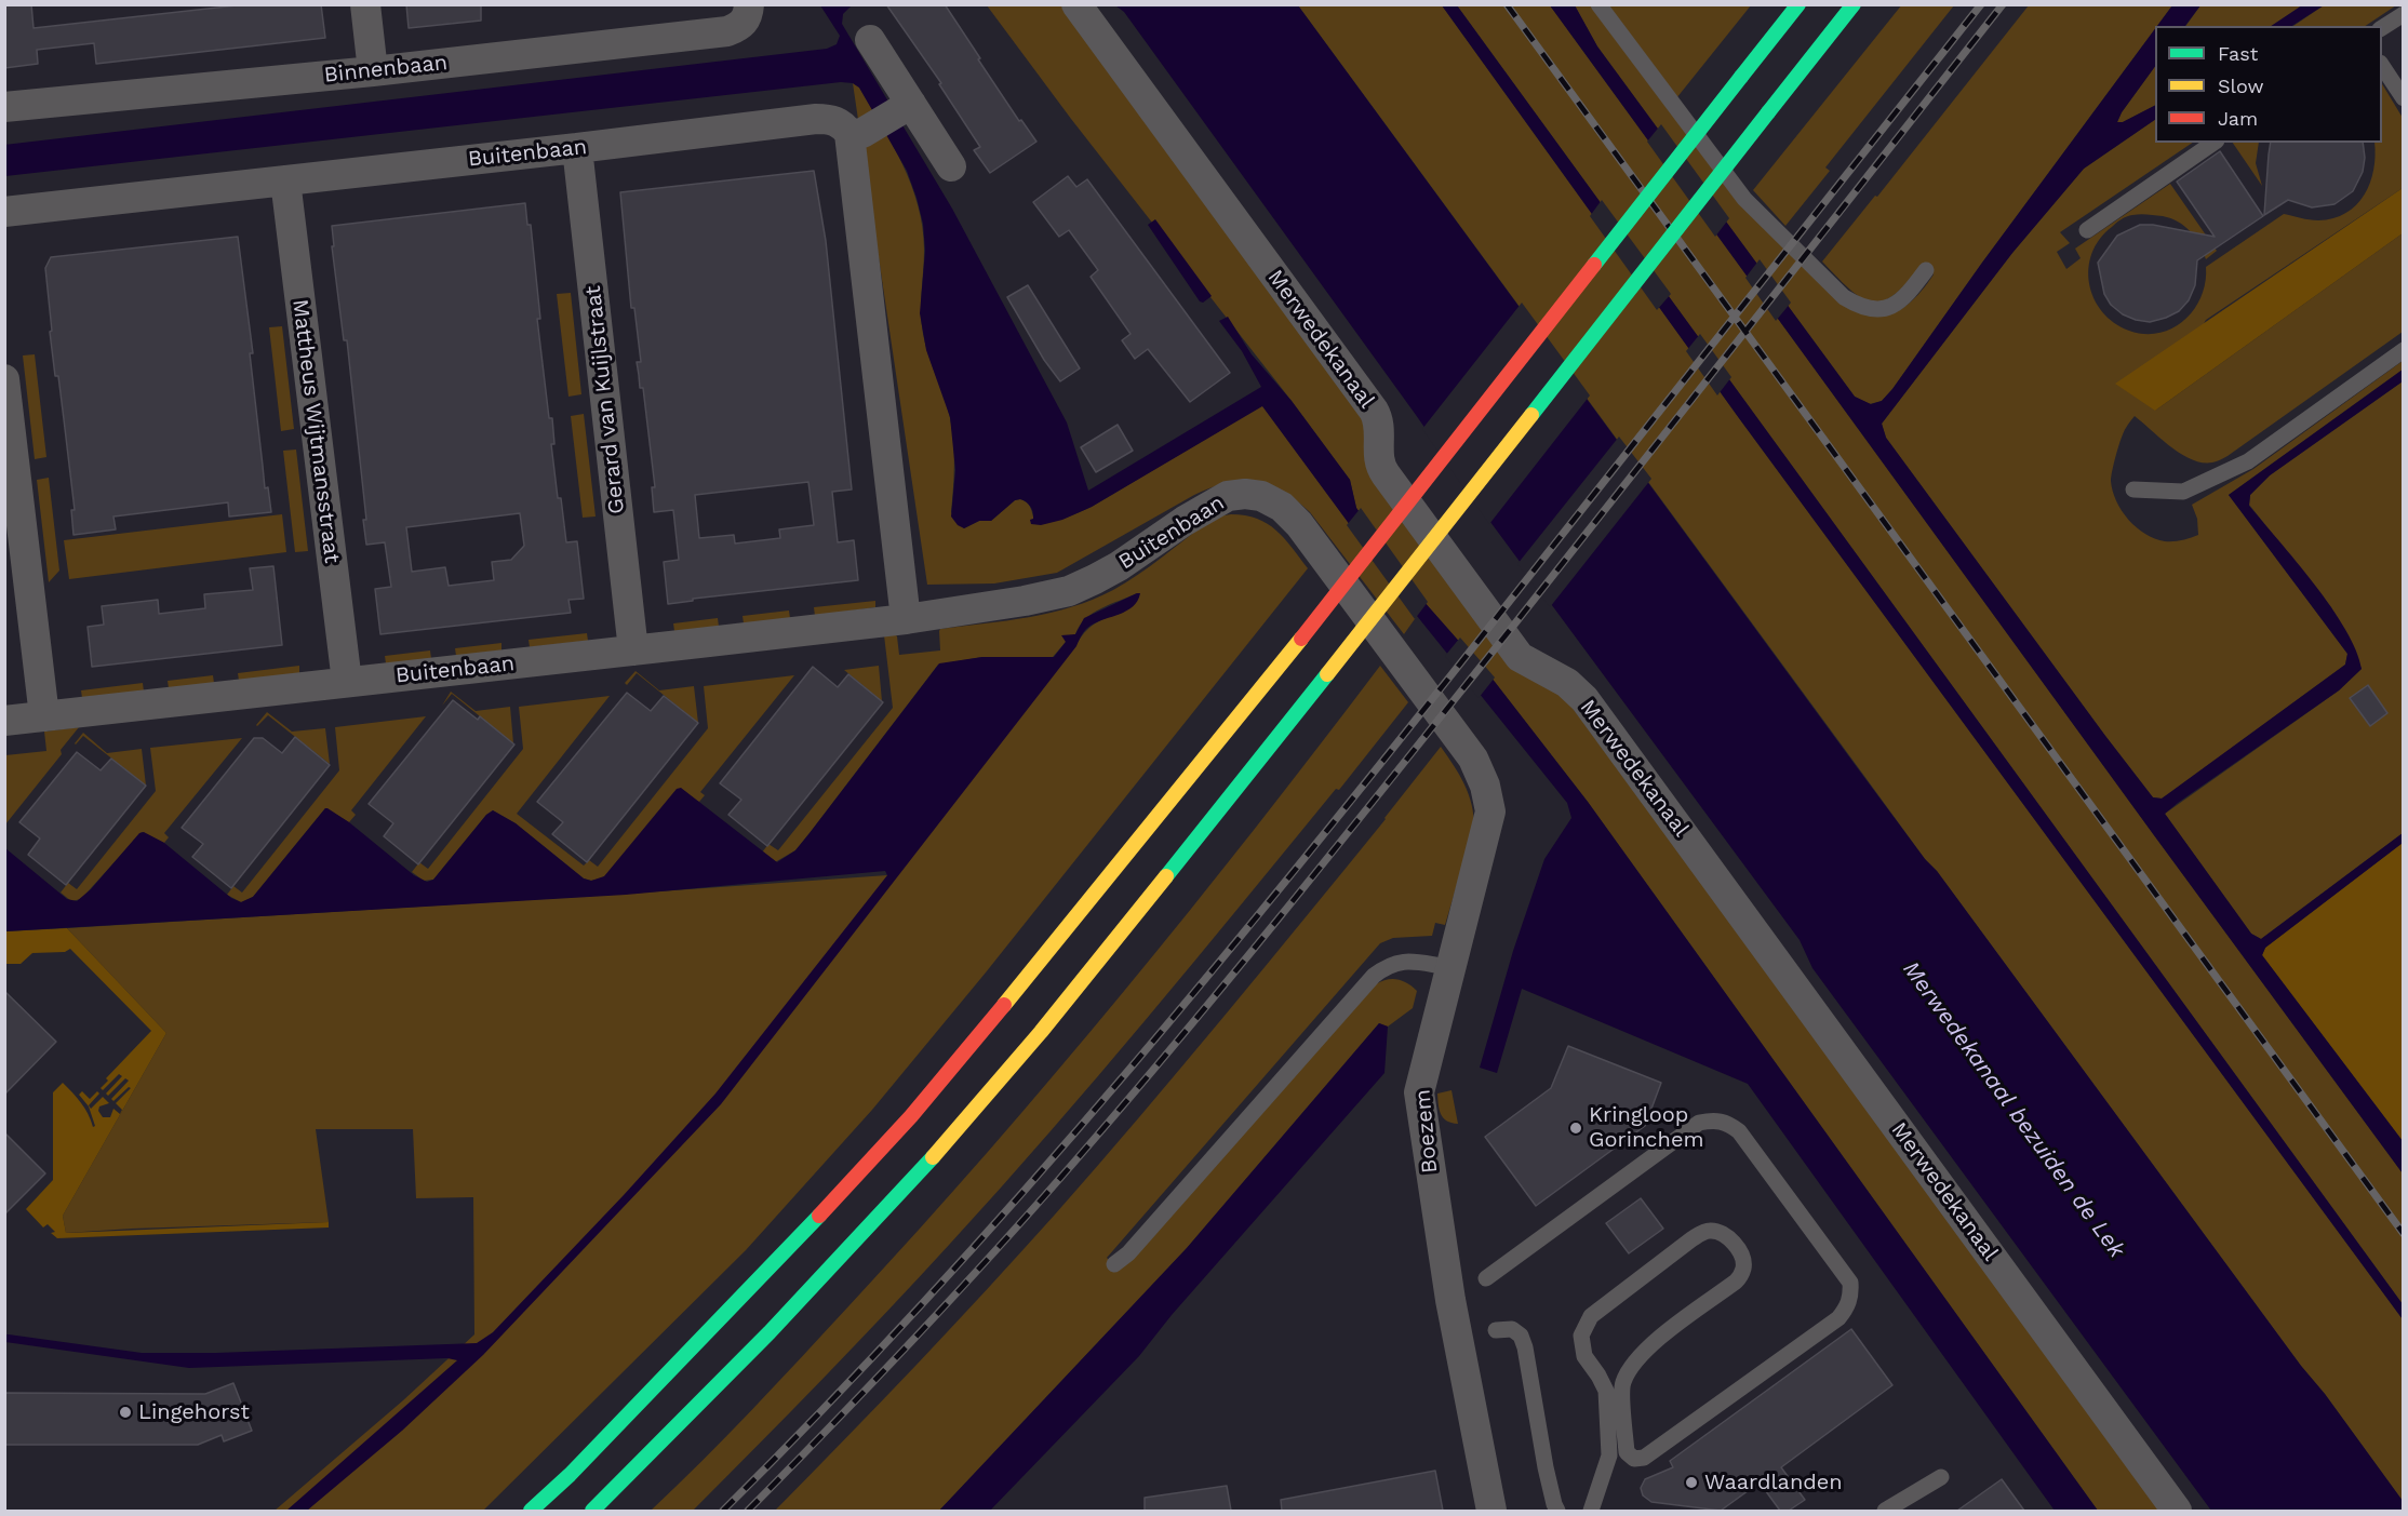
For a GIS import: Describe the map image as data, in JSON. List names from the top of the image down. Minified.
{"streets":{"street":["Binnenbaan","Buitenbaan","Merwedekanaal","Gerard van Kuijlstraat","Mattheus Wijtmansstraat","Boezem"]},"crossings":[["Buitenbaan","Gerard van Kuijlstraat"],["Buitenbaan","Mattheus Wijtmansstraat"],["Buitenbaan","Boezem"]],"water":["Merwedekanaal bezuiden de Lek"],"places":["Kringloop Gorinchem","Lingehorst","Waardlanden"],"legend":["Fast","Slow","Jam"]}
